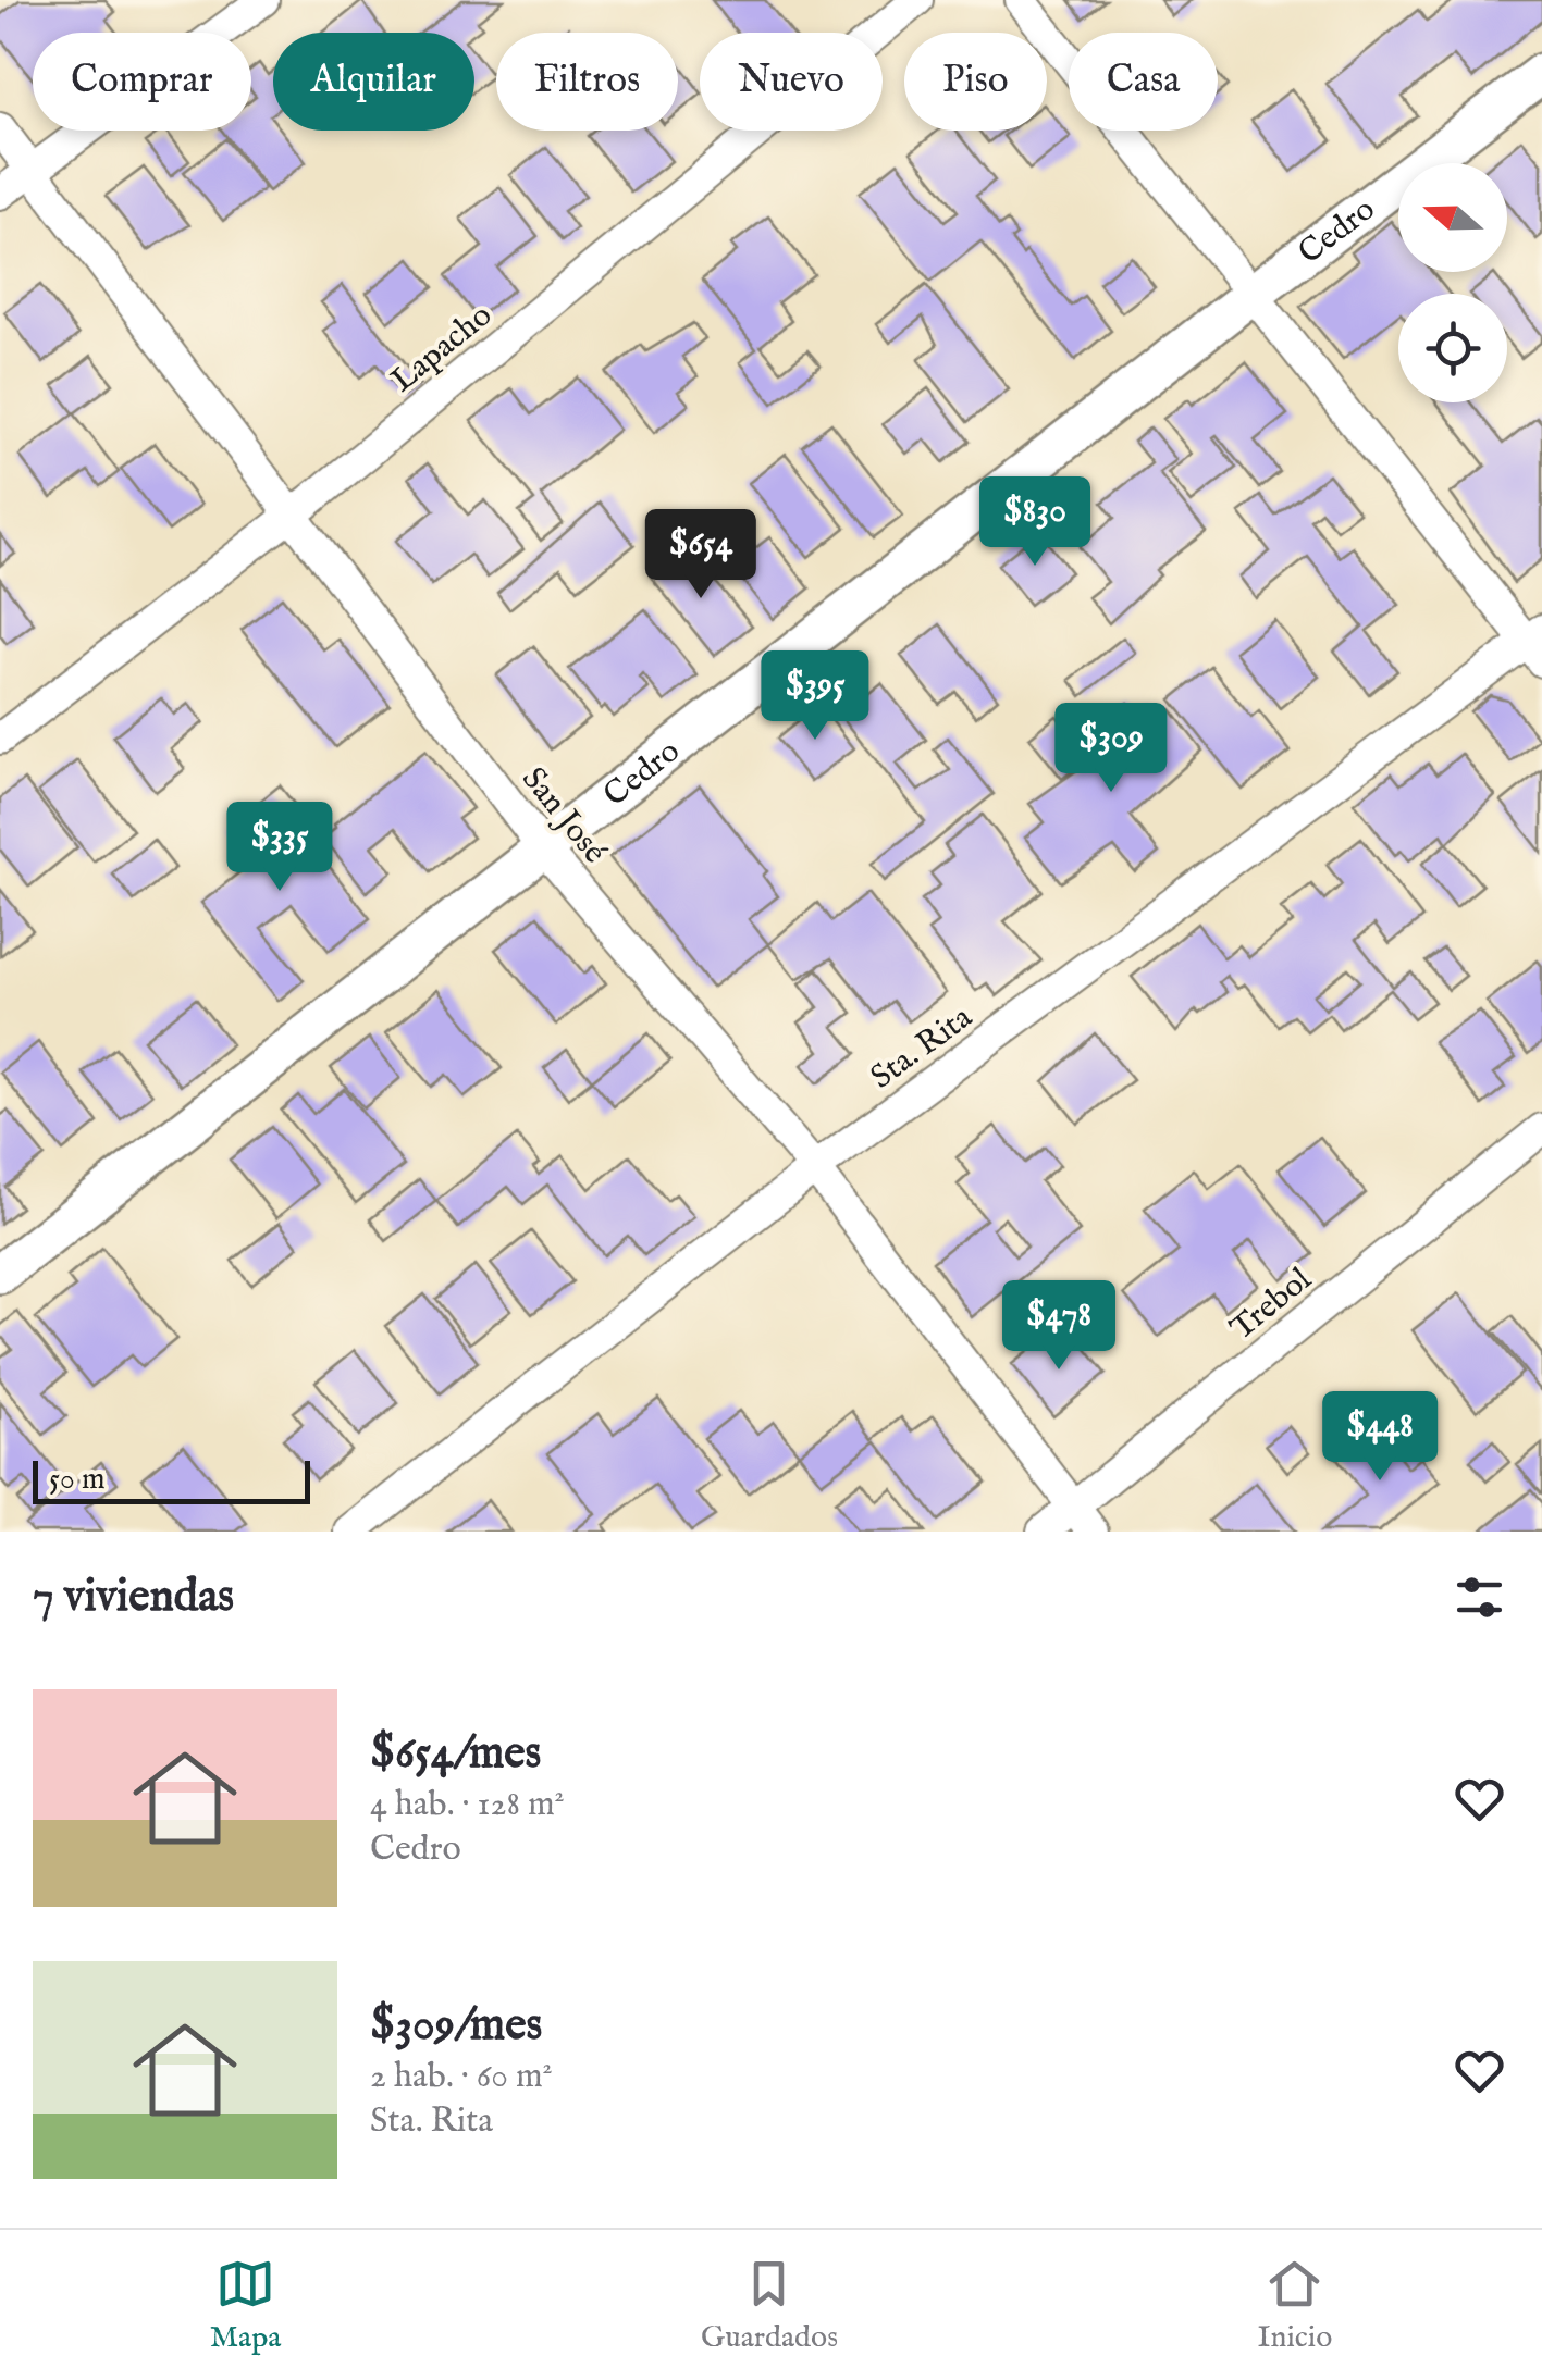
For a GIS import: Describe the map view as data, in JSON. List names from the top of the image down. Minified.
{"streets":{"street":["Cedro","Lapacho","San José","Sta. Rita","Trebol"]},"crossings":[["Cedro","San José"],["Lapacho","San José"],["San José","Sta. Rita"],["San José","Trebol"]],"scale_bar":"50 m","north":"left","page":{"chip":["Comprar","Alquilar","Filtros","Nuevo","Piso","Casa"],"price":["$830","$654","$395","$309","$335","$478","$448"],"scale":"50 m","heading":"7 viviendas","list":[{"name":"$654/mes","note":"4 hab. · 128 m² · Cedro"},{"name":"$309/mes","note":"2 hab. · 60 m² · Sta. Rita"}],"tabs":["Mapa","Guardados","Inicio"]}}
